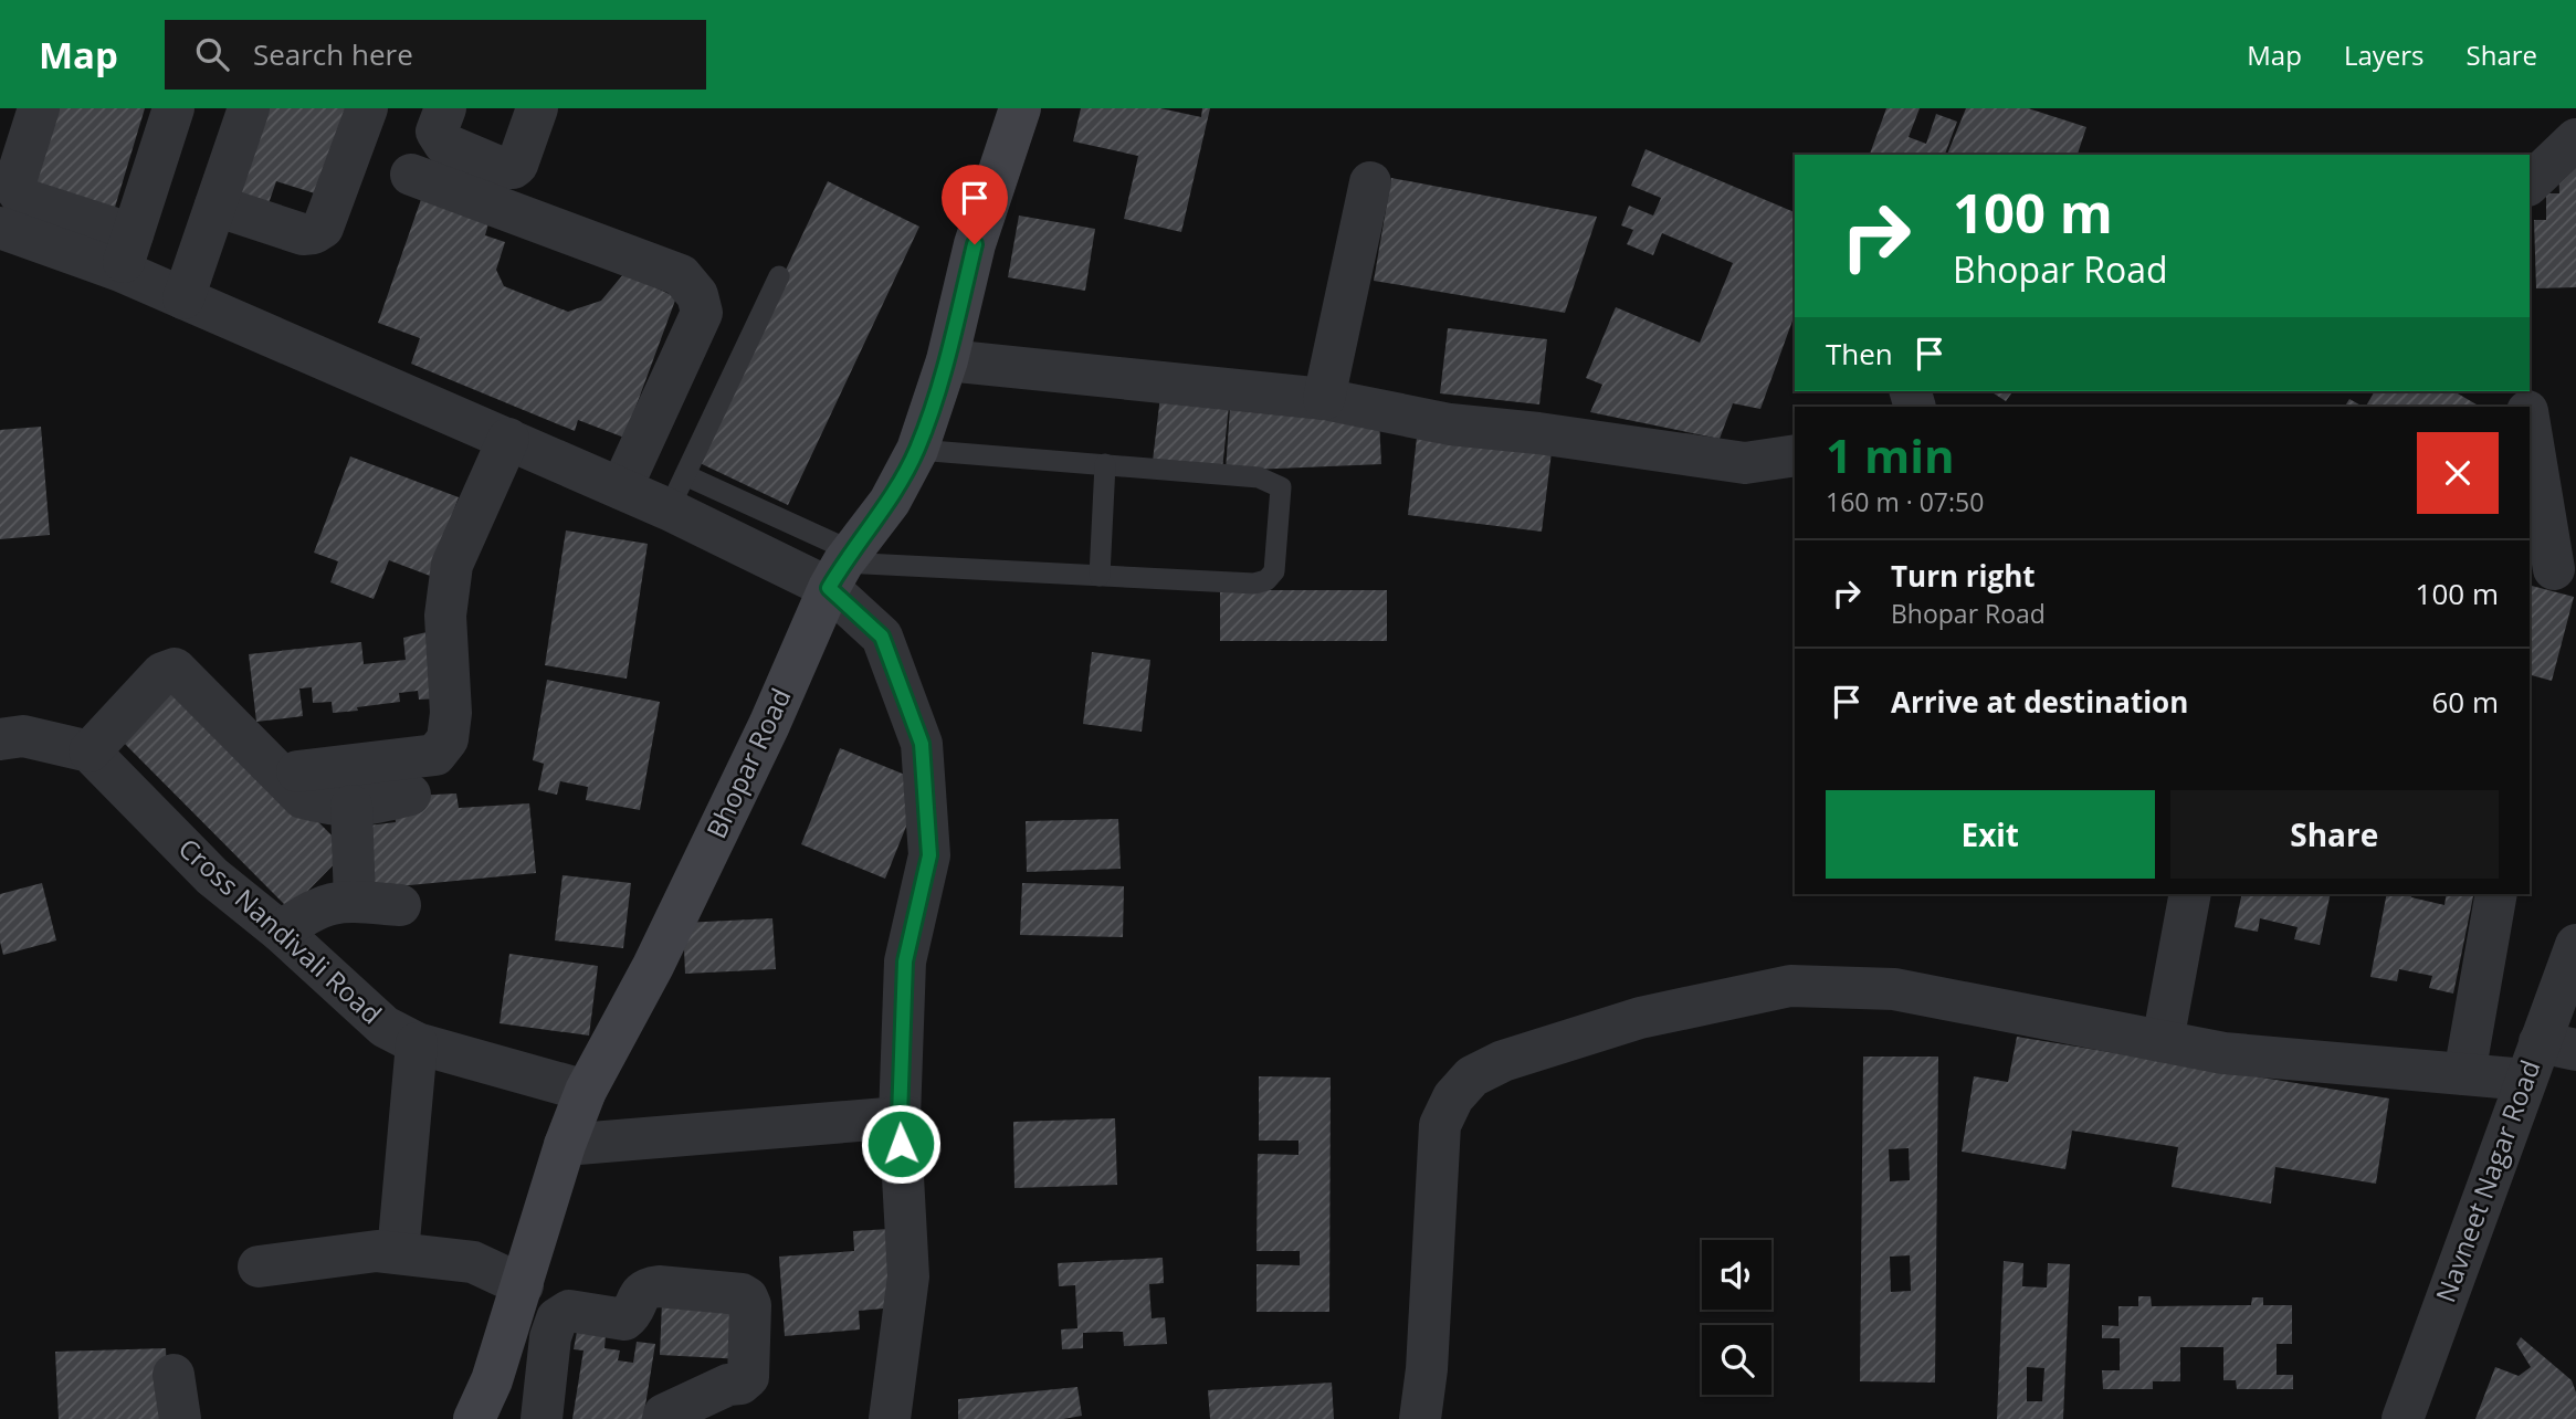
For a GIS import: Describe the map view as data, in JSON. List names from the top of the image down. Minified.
{"streets":{"street":["Bhopar Road","Cross Nandivali Road","Navneet Nagar Road"]},"crossings":[["Bhopar Road","Cross Nandivali Road"]],"page":{"header":"Map","search":"Search here","nav":["Map","Layers","Share"],"turn":["100 m","Bhopar Road"],"then":"Then","heading":["1 min","160 m · 07:50"],"list":[{"name":"Turn right","note":"Bhopar Road","value":"100 m"},{"name":"Arrive at destination","value":"60 m"}],"buttons":["Exit","Share"]}}
